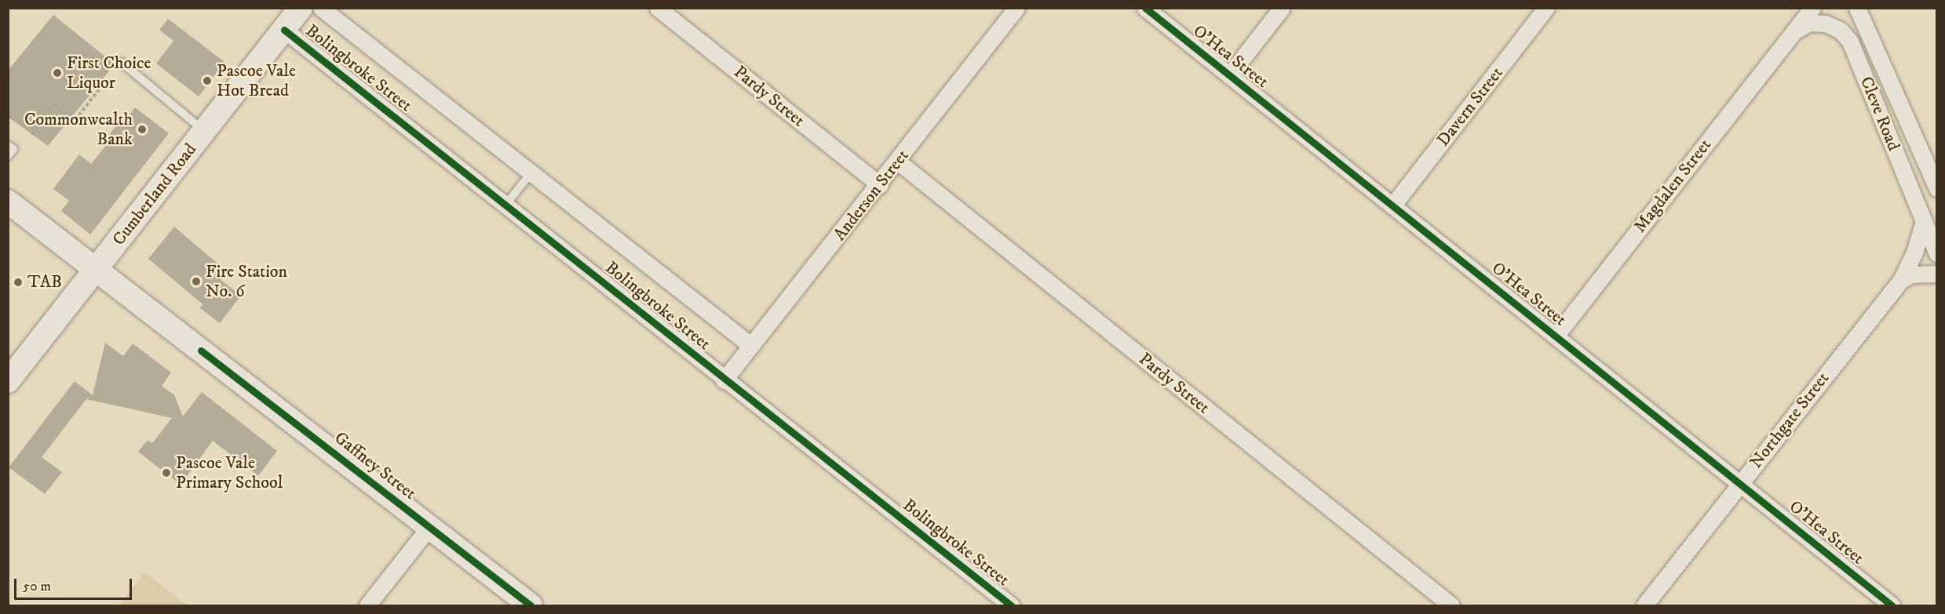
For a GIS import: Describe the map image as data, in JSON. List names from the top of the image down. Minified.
{"streets":{"main road":["Cumberland Road","Gaffney Street"],"street":["O'Hea Street","Bolingbroke Street","Pardy Street","Davern Street","Cleve Road","Magdalen Street","Anderson Street","Northgate Street"]},"crossings":[["O'Hea Street","Davern Street"],["O'Hea Street","Magdalen Street"],["O'Hea Street","Northgate Street"],["Bolingbroke Street","Cumberland Road"],["Bolingbroke Street","Anderson Street"],["Pardy Street","Anderson Street"],["Cleve Road","Magdalen Street"],["Cleve Road","Northgate Street"],["Cumberland Road","Gaffney Street"]],"places":["First Choice Liquor","Pascoe Vale Hot Bread","Commonwealth Bank","Fire Station No. 6","TAB","Pascoe Vale Primary School"],"scale_bar":"50 m"}
